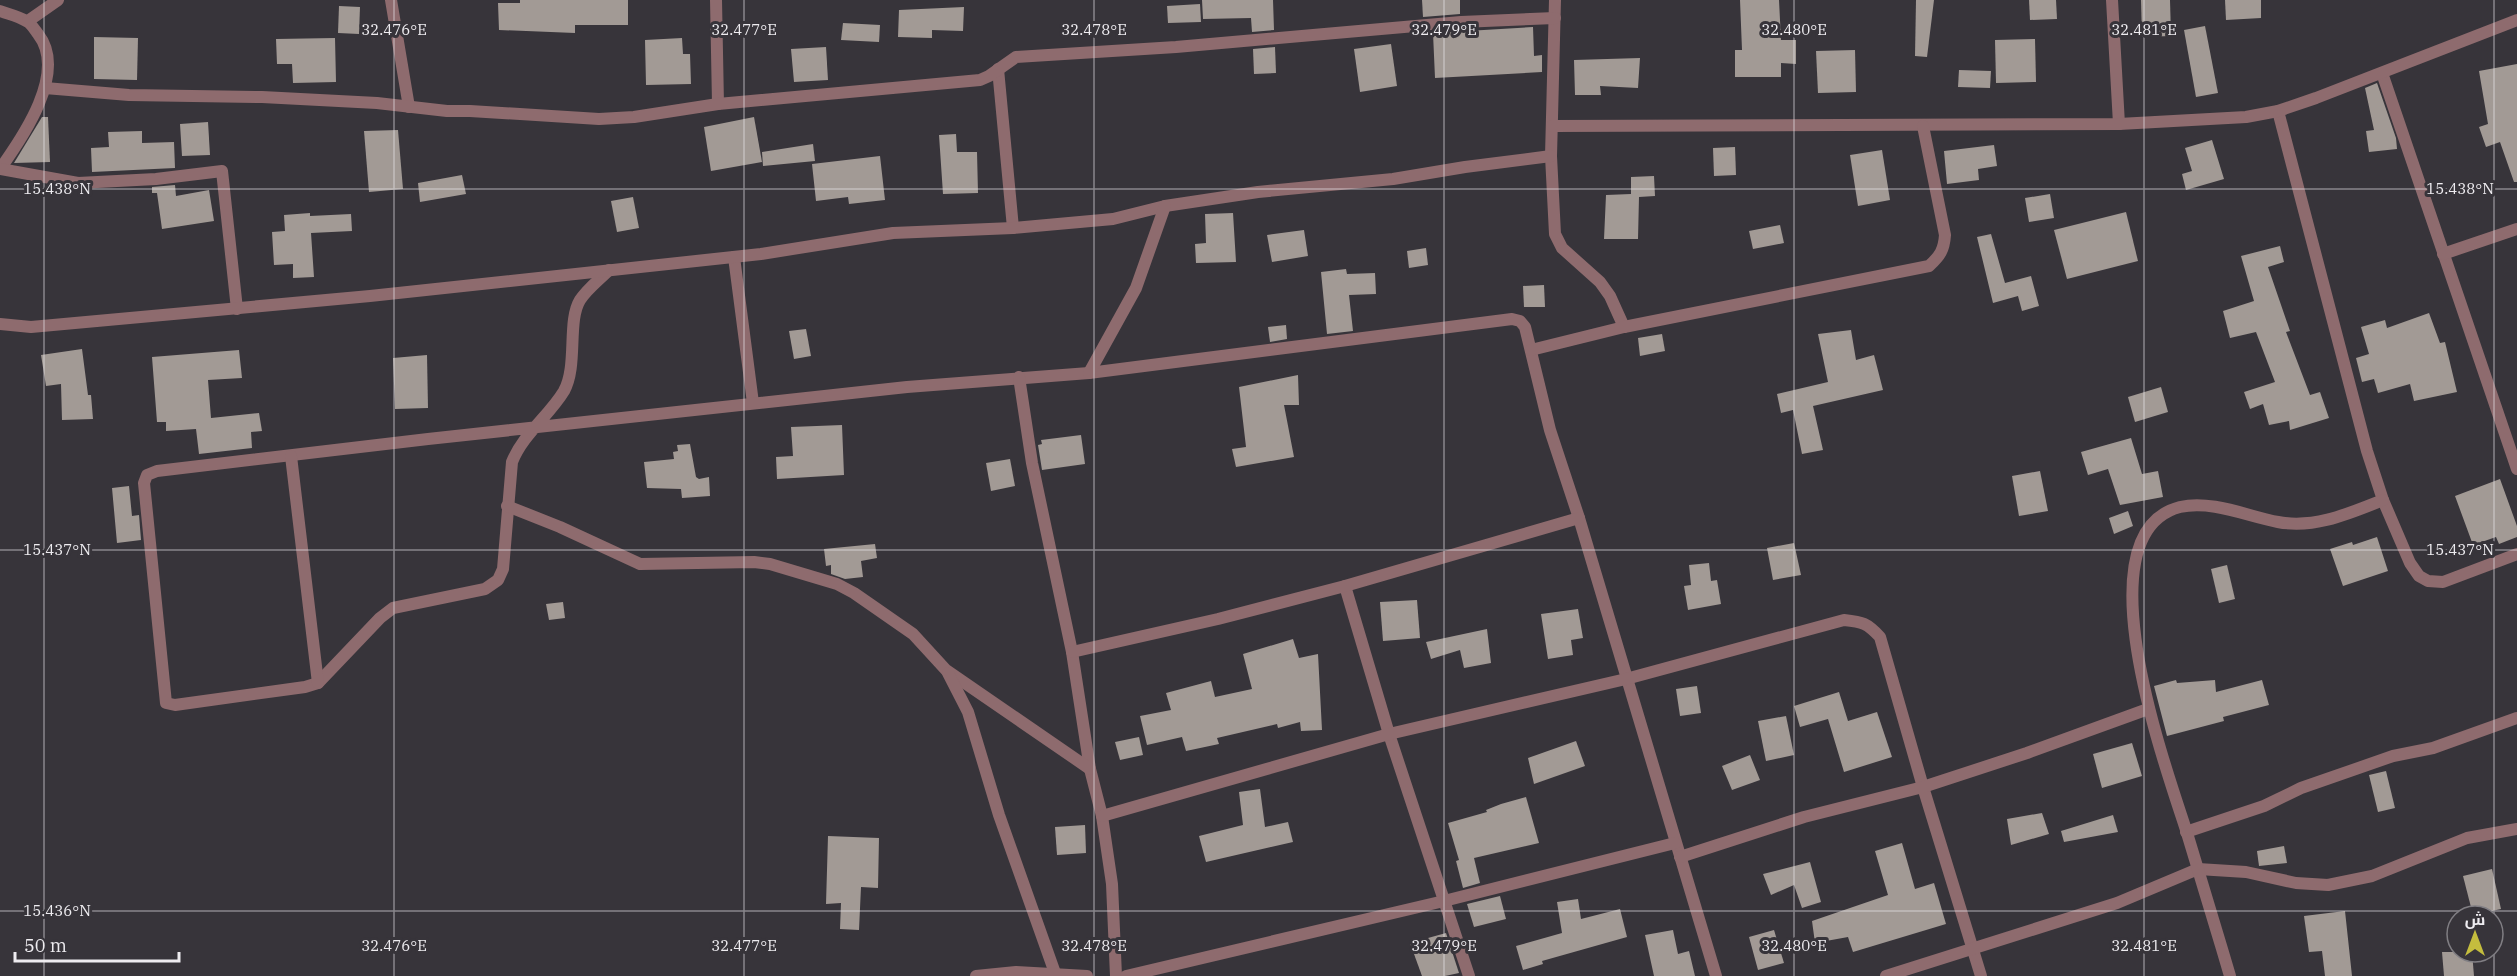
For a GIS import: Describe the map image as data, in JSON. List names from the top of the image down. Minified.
{"scale_bar":"50 m","north":"top","coordinates":["32.476°E","32.477°E","32.478°E","32.479°E","32.480°E","32.481°E","15.438°N","15.437°N","15.436°N"]}
